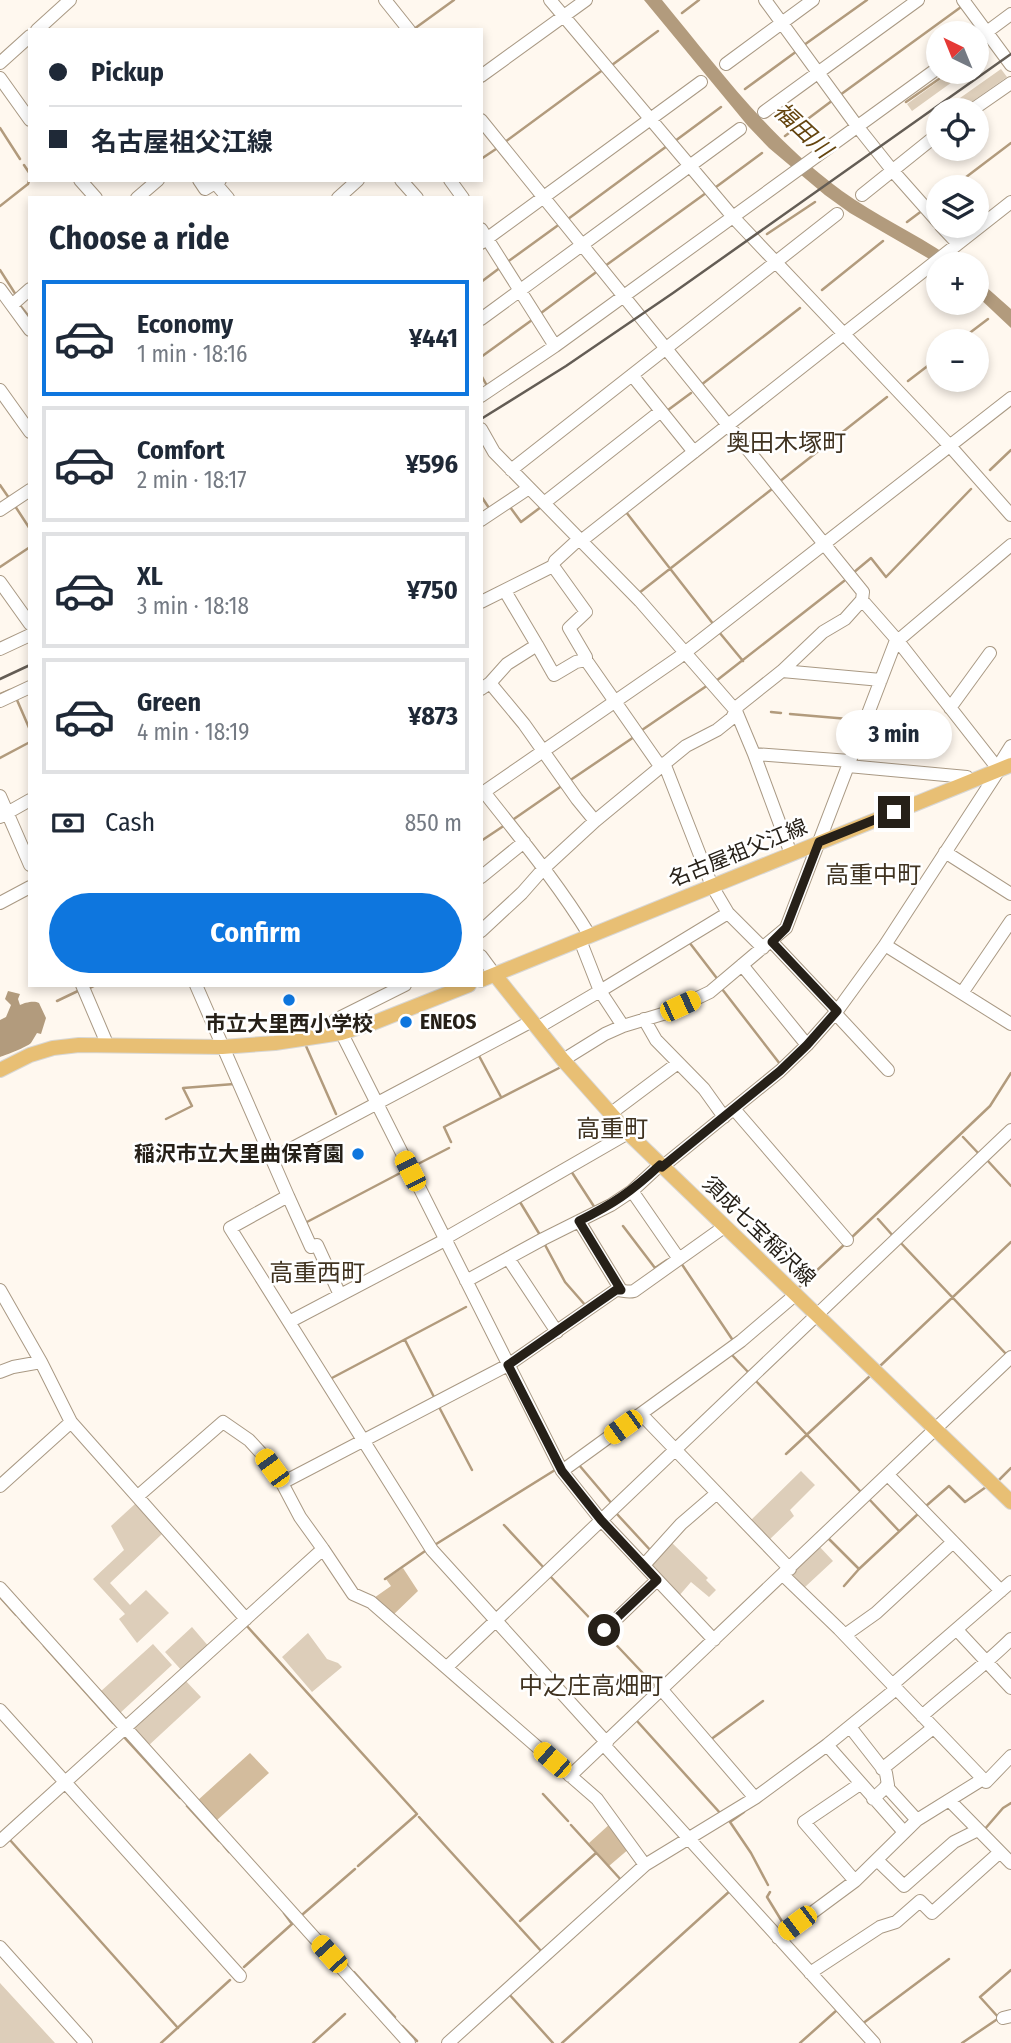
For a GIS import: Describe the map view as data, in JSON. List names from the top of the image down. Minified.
{"streets":{"main road":["名古屋祖父江線","須成七宝稲沢線"]},"crossings":[["名古屋祖父江線","須成七宝稲沢線"]],"districts":["奥田木塚町","高重中町","高重町","高重西町","中之庄高畑町"],"water":["福田川"],"places":["市立大里西小学校","ENEOS","稲沢市立大里曲保育園"],"north":"top left","page":{"map_buttons":["+","−"],"banner":["Pickup","名古屋祖父江線"],"heading":"Choose a ride","list":[{"name":"Economy","note":"1 min · 18:16","value":"¥441"},{"name":"Comfort","note":"2 min · 18:17","value":"¥596"},{"name":"XL","note":"3 min · 18:18","value":"¥750"},{"name":"Green","note":"4 min · 18:19","value":"¥873"}],"bubble":"3 min","pay":["Cash","850 m"],"buttons":"Confirm"}}
